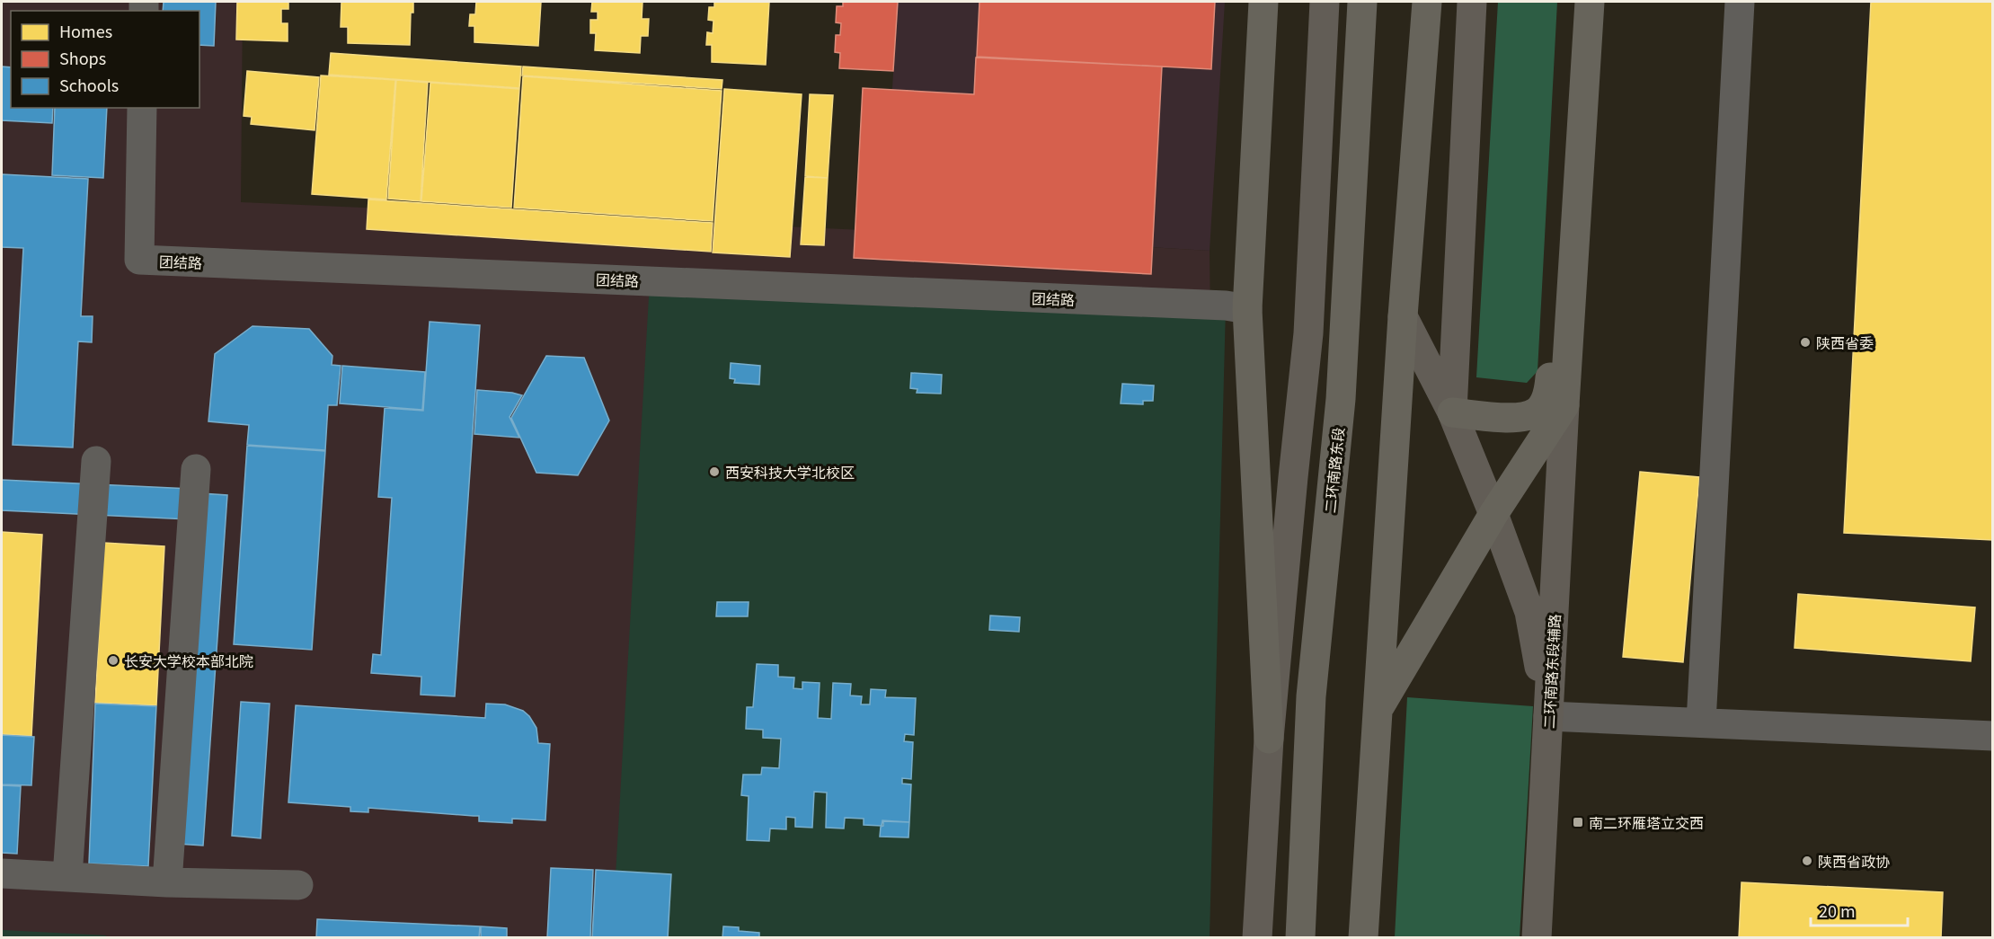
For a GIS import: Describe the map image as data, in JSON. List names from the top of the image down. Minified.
{"streets":{"highway":["二环南路东段"],"main road":["二环南路东段辅路"],"street":["团结路"]},"places":{"other":["陕西省委","西安科技大学北校区","长安大学校本部北院","陕西省政协"],"transit":["南二环雁塔立交西"]},"legend":["Homes","Shops","Schools"],"scale_bar":"20 m"}
